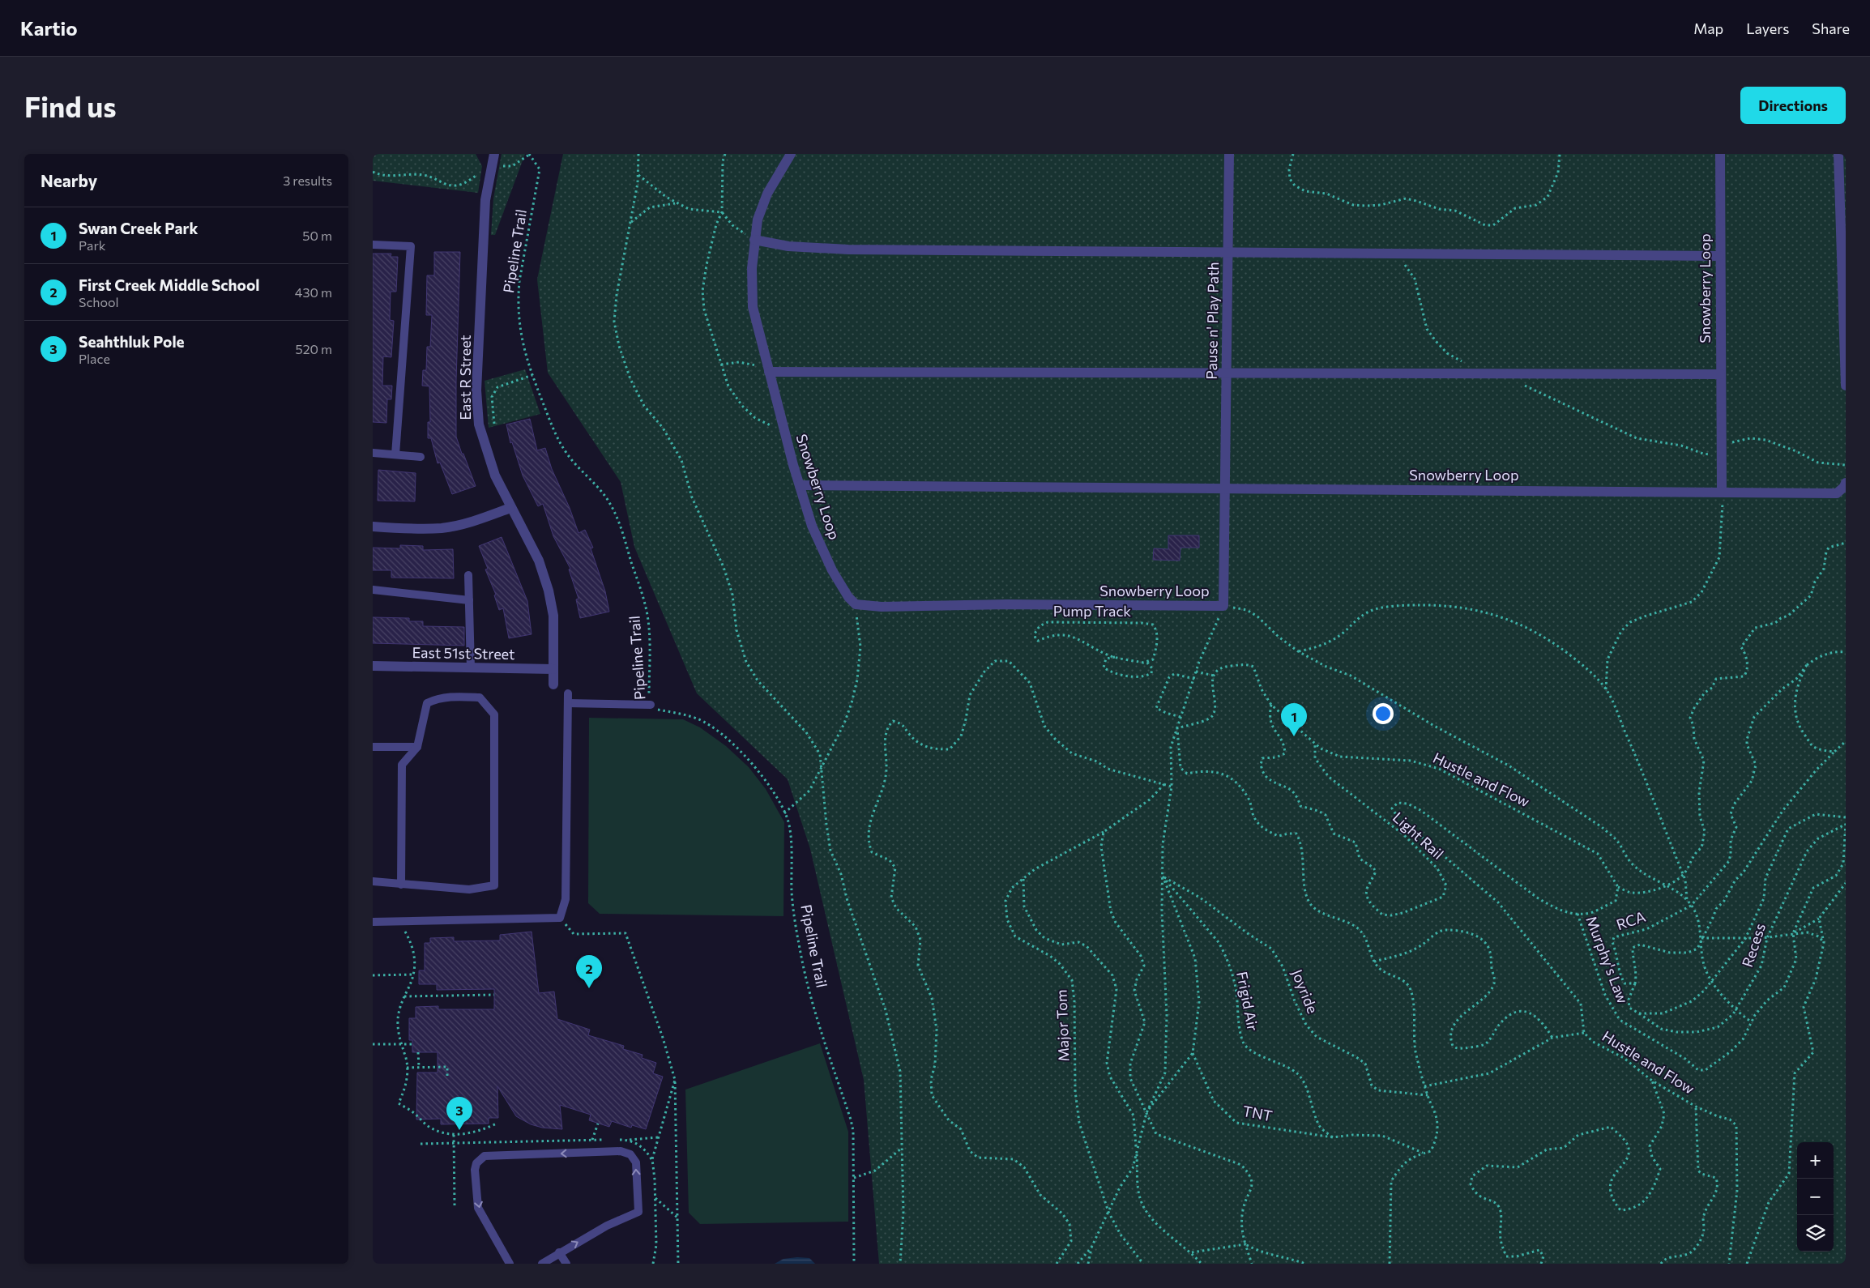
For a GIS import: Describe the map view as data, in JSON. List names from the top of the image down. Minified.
{"streets":{"street":["Snowberry Loop","Pause n' Play Path","East R Street","East 51st Street"],"path":["Pipeline Trail","Pump Track","Hustle and Flow","Light Rail","RCA","Recess","Murphy's Law","Joyride","Frigid Air","Major Tom","TNT"]},"crossings":[["Snowberry Loop","Pause n' Play Path"],["East R Street","East 51st Street"],["Hustle and Flow","Light Rail"],["Hustle and Flow","Murphy's Law"],["RCA","Recess"],["Joyride","Frigid Air"],["Frigid Air","TNT"]],"page":{"header":"Kartio","nav":["Map","Layers","Share"],"buttons":"Directions","title":"Find us","heading":["Nearby","3 results"],"list":[{"mark":"1","name":"Swan Creek Park","note":"Park","value":"50 m"},{"mark":"2","name":"First Creek Middle School","note":"School","value":"430 m"},{"mark":"3","name":"Seahthluk Pole","note":"Place","value":"520 m"}],"pins":["1","2","3"],"map_buttons":["+","−"]}}
